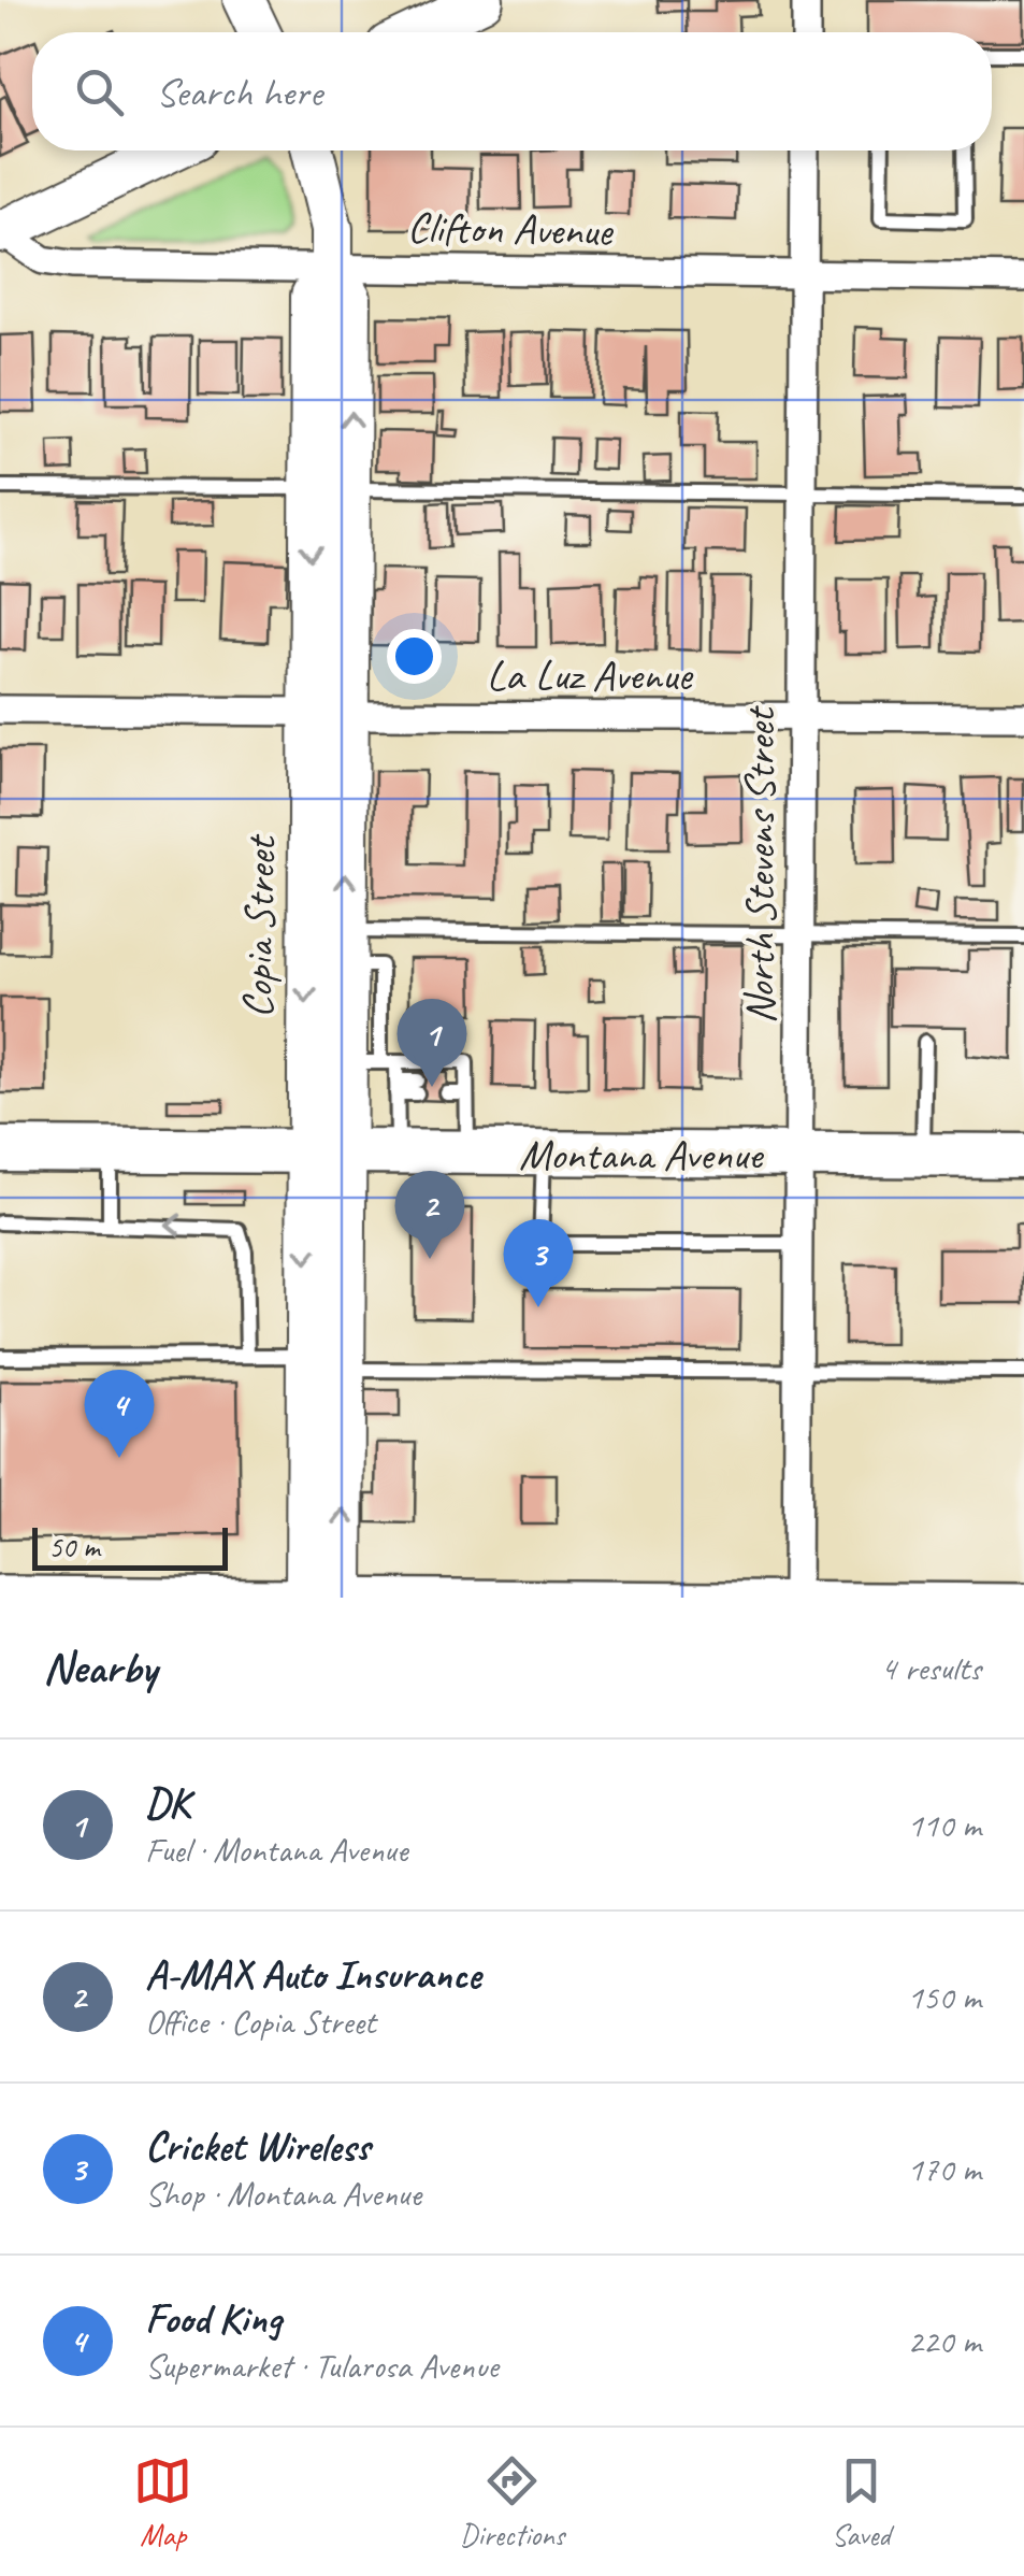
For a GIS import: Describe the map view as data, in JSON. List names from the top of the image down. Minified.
{"streets":{"main road":["Copia Street","Montana Avenue"],"street":["Clifton Avenue","La Luz Avenue","North Stevens Street"]},"crossings":[["Clifton Avenue","North Stevens Street"],["Clifton Avenue","Copia Street"],["La Luz Avenue","North Stevens Street"],["La Luz Avenue","Copia Street"],["North Stevens Street","Montana Avenue"],["Copia Street","Montana Avenue"]],"scale_bar":"50 m","page":{"search":"Search here","pins":["1","2","3","4"],"scale":"50 m","heading":["Nearby","4 results"],"list":[{"mark":"1","name":"DK","note":"Fuel · Montana Avenue","value":"110 m"},{"mark":"2","name":"A-MAX Auto Insurance","note":"Office · Copia Street","value":"150 m"},{"mark":"3","name":"Cricket Wireless","note":"Shop · Montana Avenue","value":"170 m"},{"mark":"4","name":"Food King","note":"Supermarket · Tularosa Avenue","value":"220 m"}],"nav":["Map","Directions","Saved"]}}
